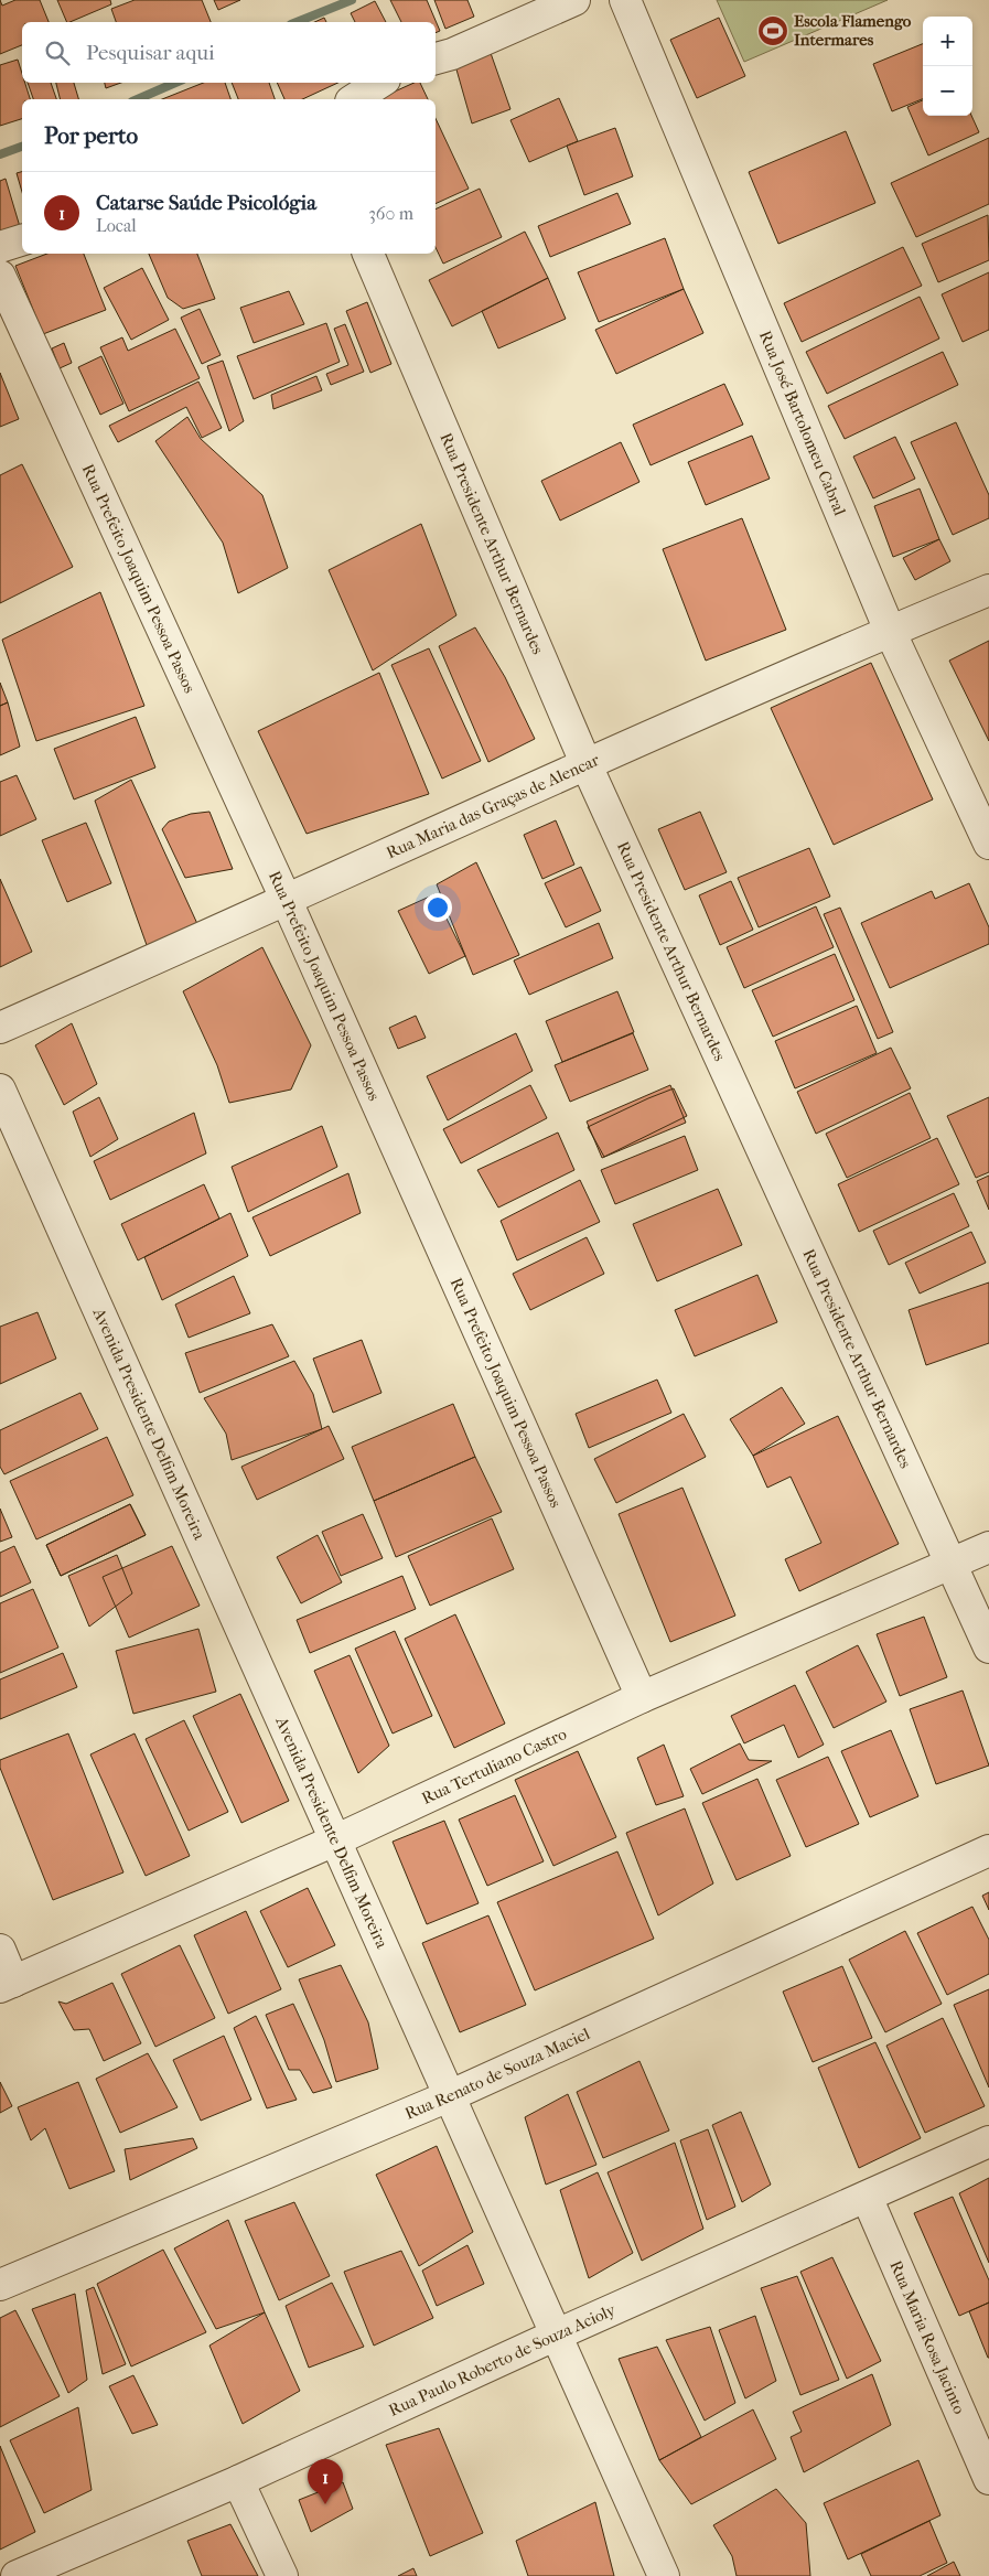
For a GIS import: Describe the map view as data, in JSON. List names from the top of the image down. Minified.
{"streets":{"street":["Rua José Bartolomeu Cabral","Rua Presidente Arthur Bernardes","Rua Prefeito Joaquim Pessoa Passos","Rua Maria das Graças de Alencar","Avenida Presidente Delfim Moreira","Rua Tertuliano Castro","Rua Renato de Souza Maciel","Rua Maria Rosa Jacinto","Rua Paulo Roberto de Souza Acioly"]},"crossings":[["Rua José Bartolomeu Cabral","Rua Maria das Graças de Alencar"],["Rua Presidente Arthur Bernardes","Rua Maria das Graças de Alencar"],["Rua Presidente Arthur Bernardes","Rua Tertuliano Castro"],["Rua Prefeito Joaquim Pessoa Passos","Rua Maria das Graças de Alencar"],["Rua Prefeito Joaquim Pessoa Passos","Rua Tertuliano Castro"],["Avenida Presidente Delfim Moreira","Rua Tertuliano Castro"],["Avenida Presidente Delfim Moreira","Rua Renato de Souza Maciel"],["Avenida Presidente Delfim Moreira","Rua Paulo Roberto de Souza Acioly"],["Rua Maria Rosa Jacinto","Rua Paulo Roberto de Souza Acioly"]],"places":{"sports":["Escola Flamengo Intermares"]},"page":{"map_buttons":["+","−"],"search":"Pesquisar aqui","heading":"Por perto","list":[{"mark":"1","name":"Catarse Saúde Psicológia","note":"Local","value":"360 m"}],"pins":"1"}}
